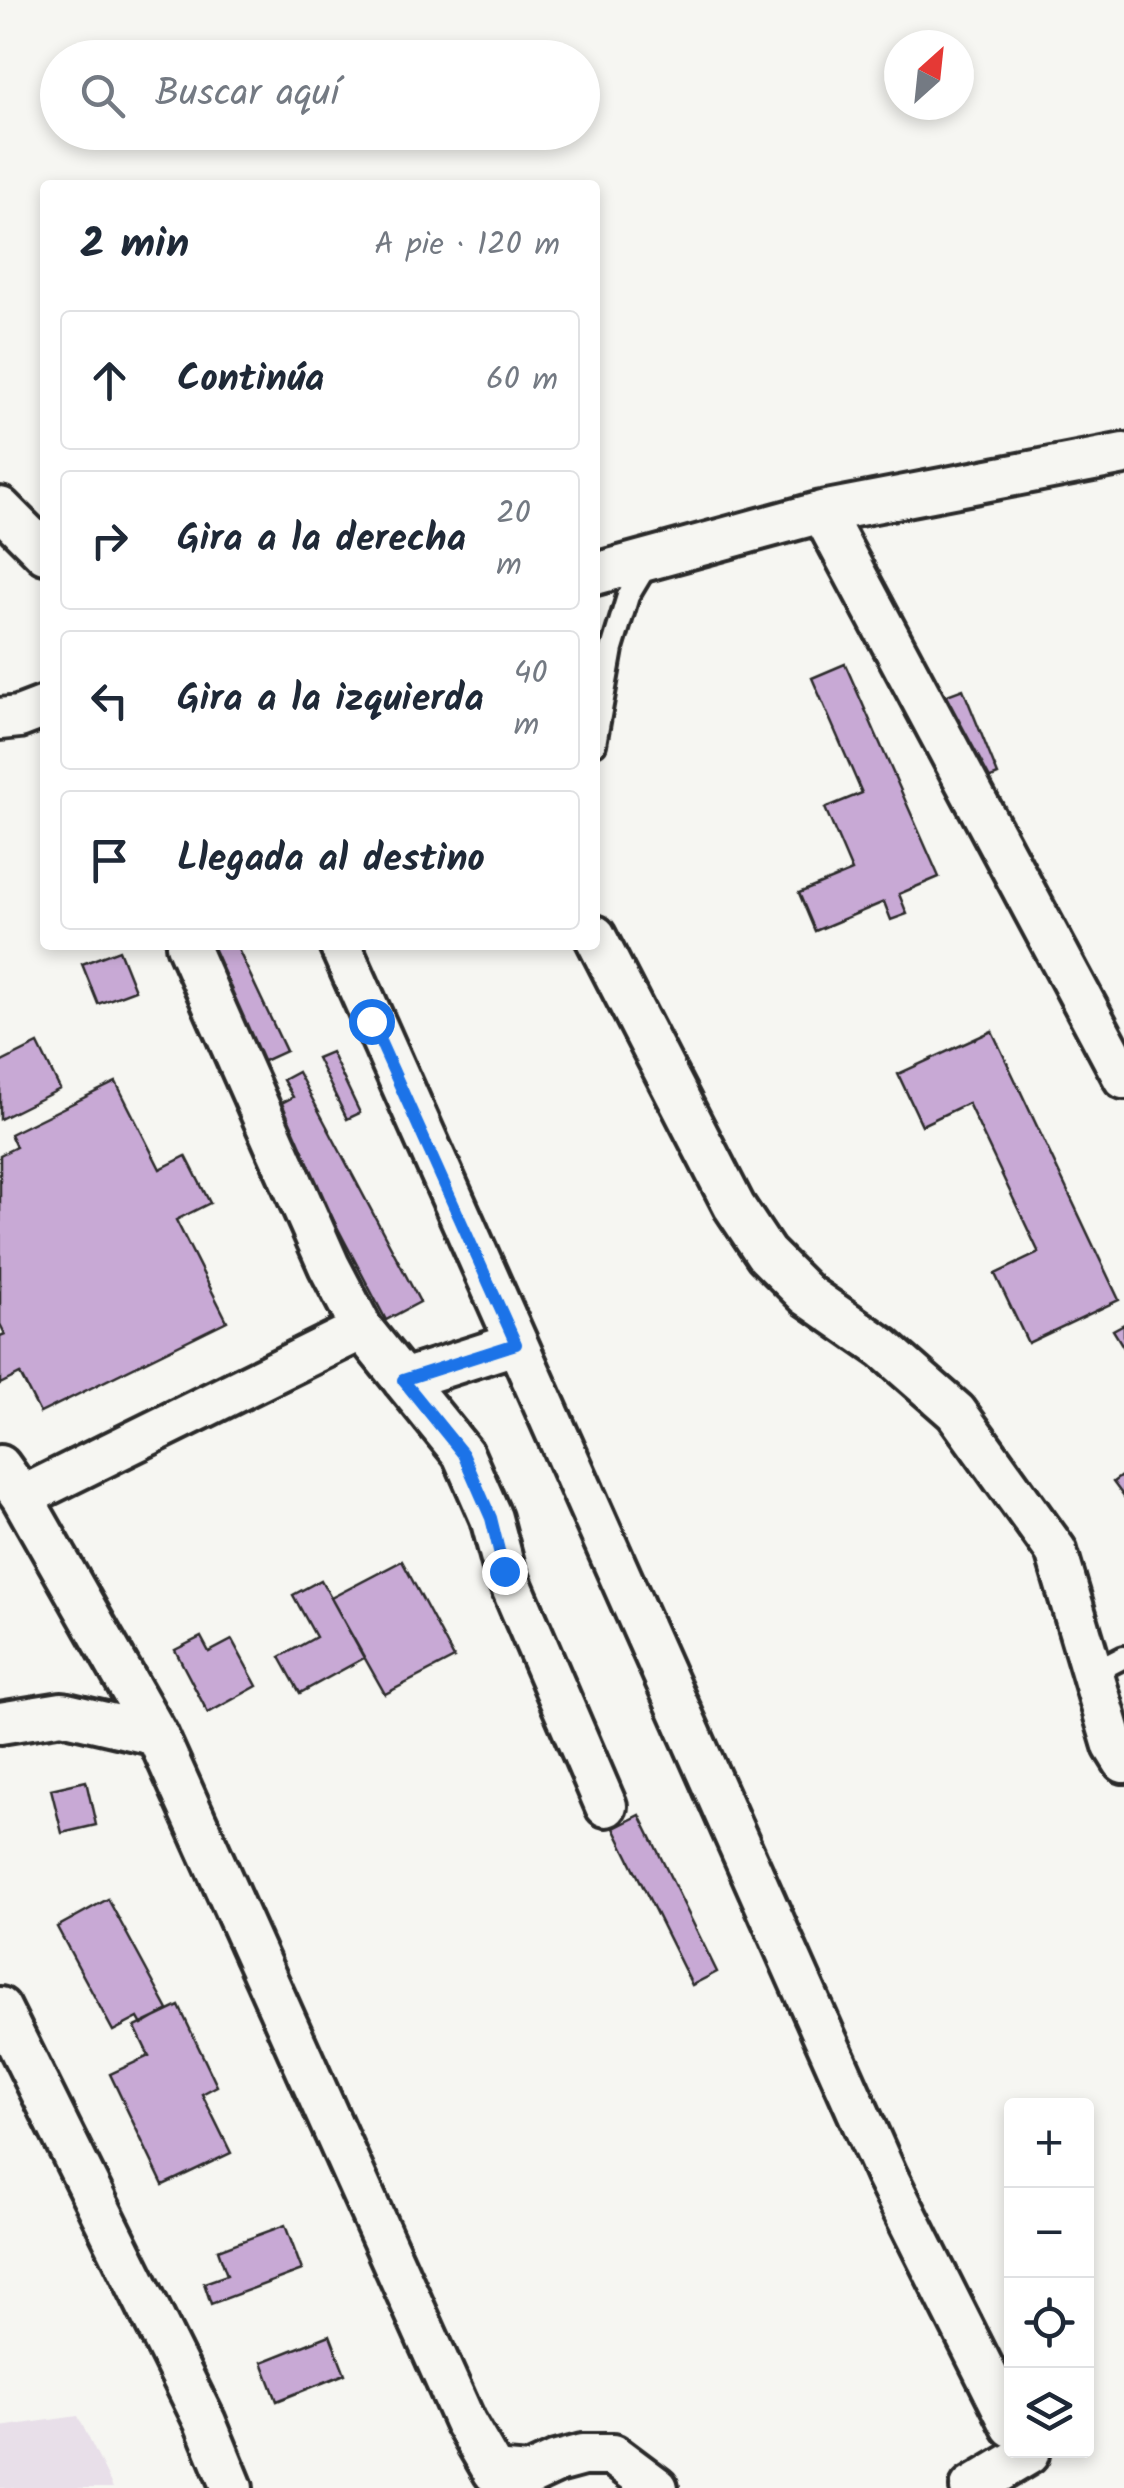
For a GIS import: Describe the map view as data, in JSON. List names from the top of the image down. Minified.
{"north":"top right","page":{"search":"Buscar aquí","heading":["2 min","A pie · 120 m"],"list":[["Continúa","60 m"],["Gira a la derecha","20 m"],["Gira a la izquierda","40 m"],"Llegada al destino"],"map_buttons":["+","−"]}}
